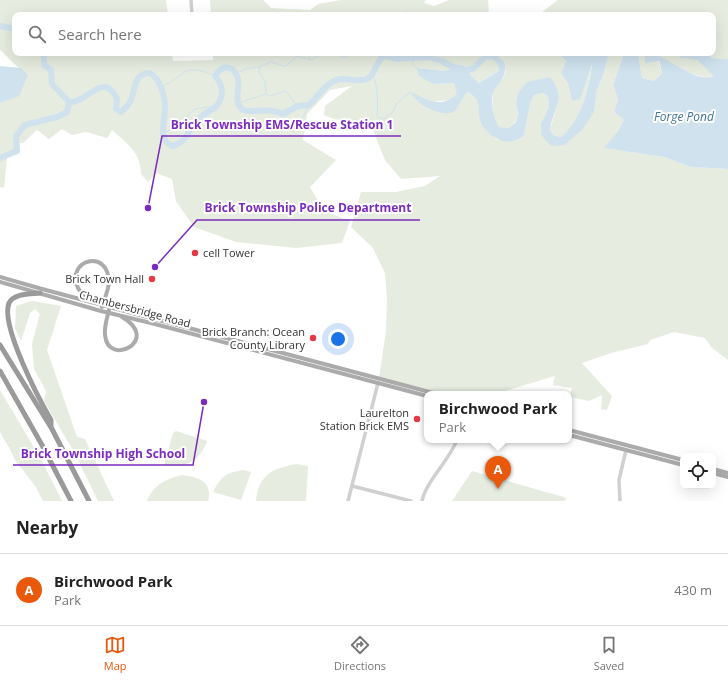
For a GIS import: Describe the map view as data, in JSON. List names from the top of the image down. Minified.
{"streets":{"main road":["Chambersbridge Road"]},"water":["Forge Pond"],"places":["Brick Township EMS/Rescue Station 1","cell Tower","Brick Township Police Department","Brick Town Hall","Brick Branch: Ocean County Library","Brick Township High School","Laurelton Station Brick EMS"],"page":{"search":"Search here","popup":["Birchwood Park","Park"],"pins":"A","heading":"Nearby","list":[{"mark":"A","name":"Birchwood Park","note":"Park","value":"430 m"}],"nav":["Map","Directions","Saved"]}}
